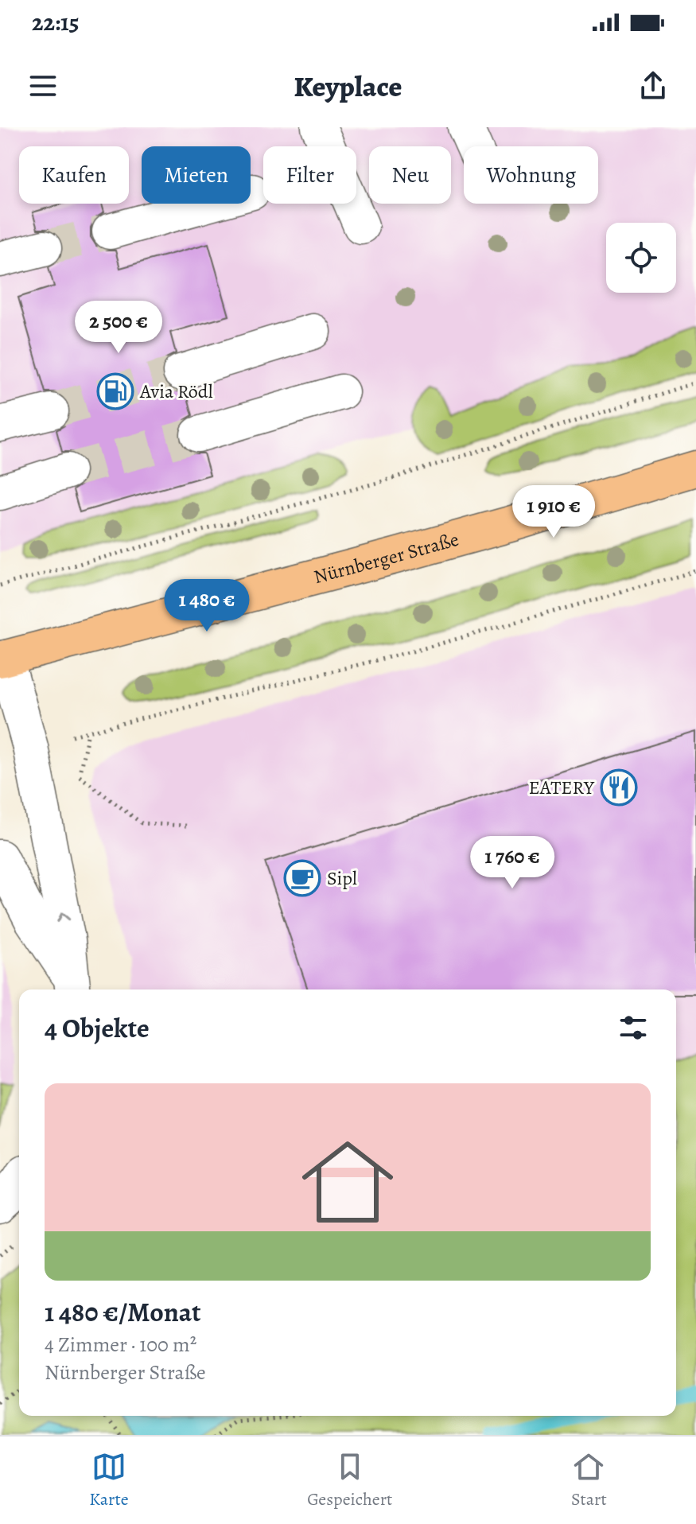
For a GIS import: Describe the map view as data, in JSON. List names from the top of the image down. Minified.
{"streets":{"main road":["Nürnberger Straße"]},"places":{"fuel station":["Avia Rödl"],"restaurant":["EATERY"],"cafe":["Sipl"]},"page":{"status":"22:15","header":"Keyplace","chip":["Kaufen","Mieten","Filter","Neu","Wohnung"],"price":["2 500 €","1 910 €","1 480 €","1 760 €"],"heading":"4 Objekte","list":[{"name":"1 480 €/Monat","note":"4 Zimmer · 100 m² · Nürnberger Straße"}],"tabs":["Karte","Gespeichert","Start"]}}
